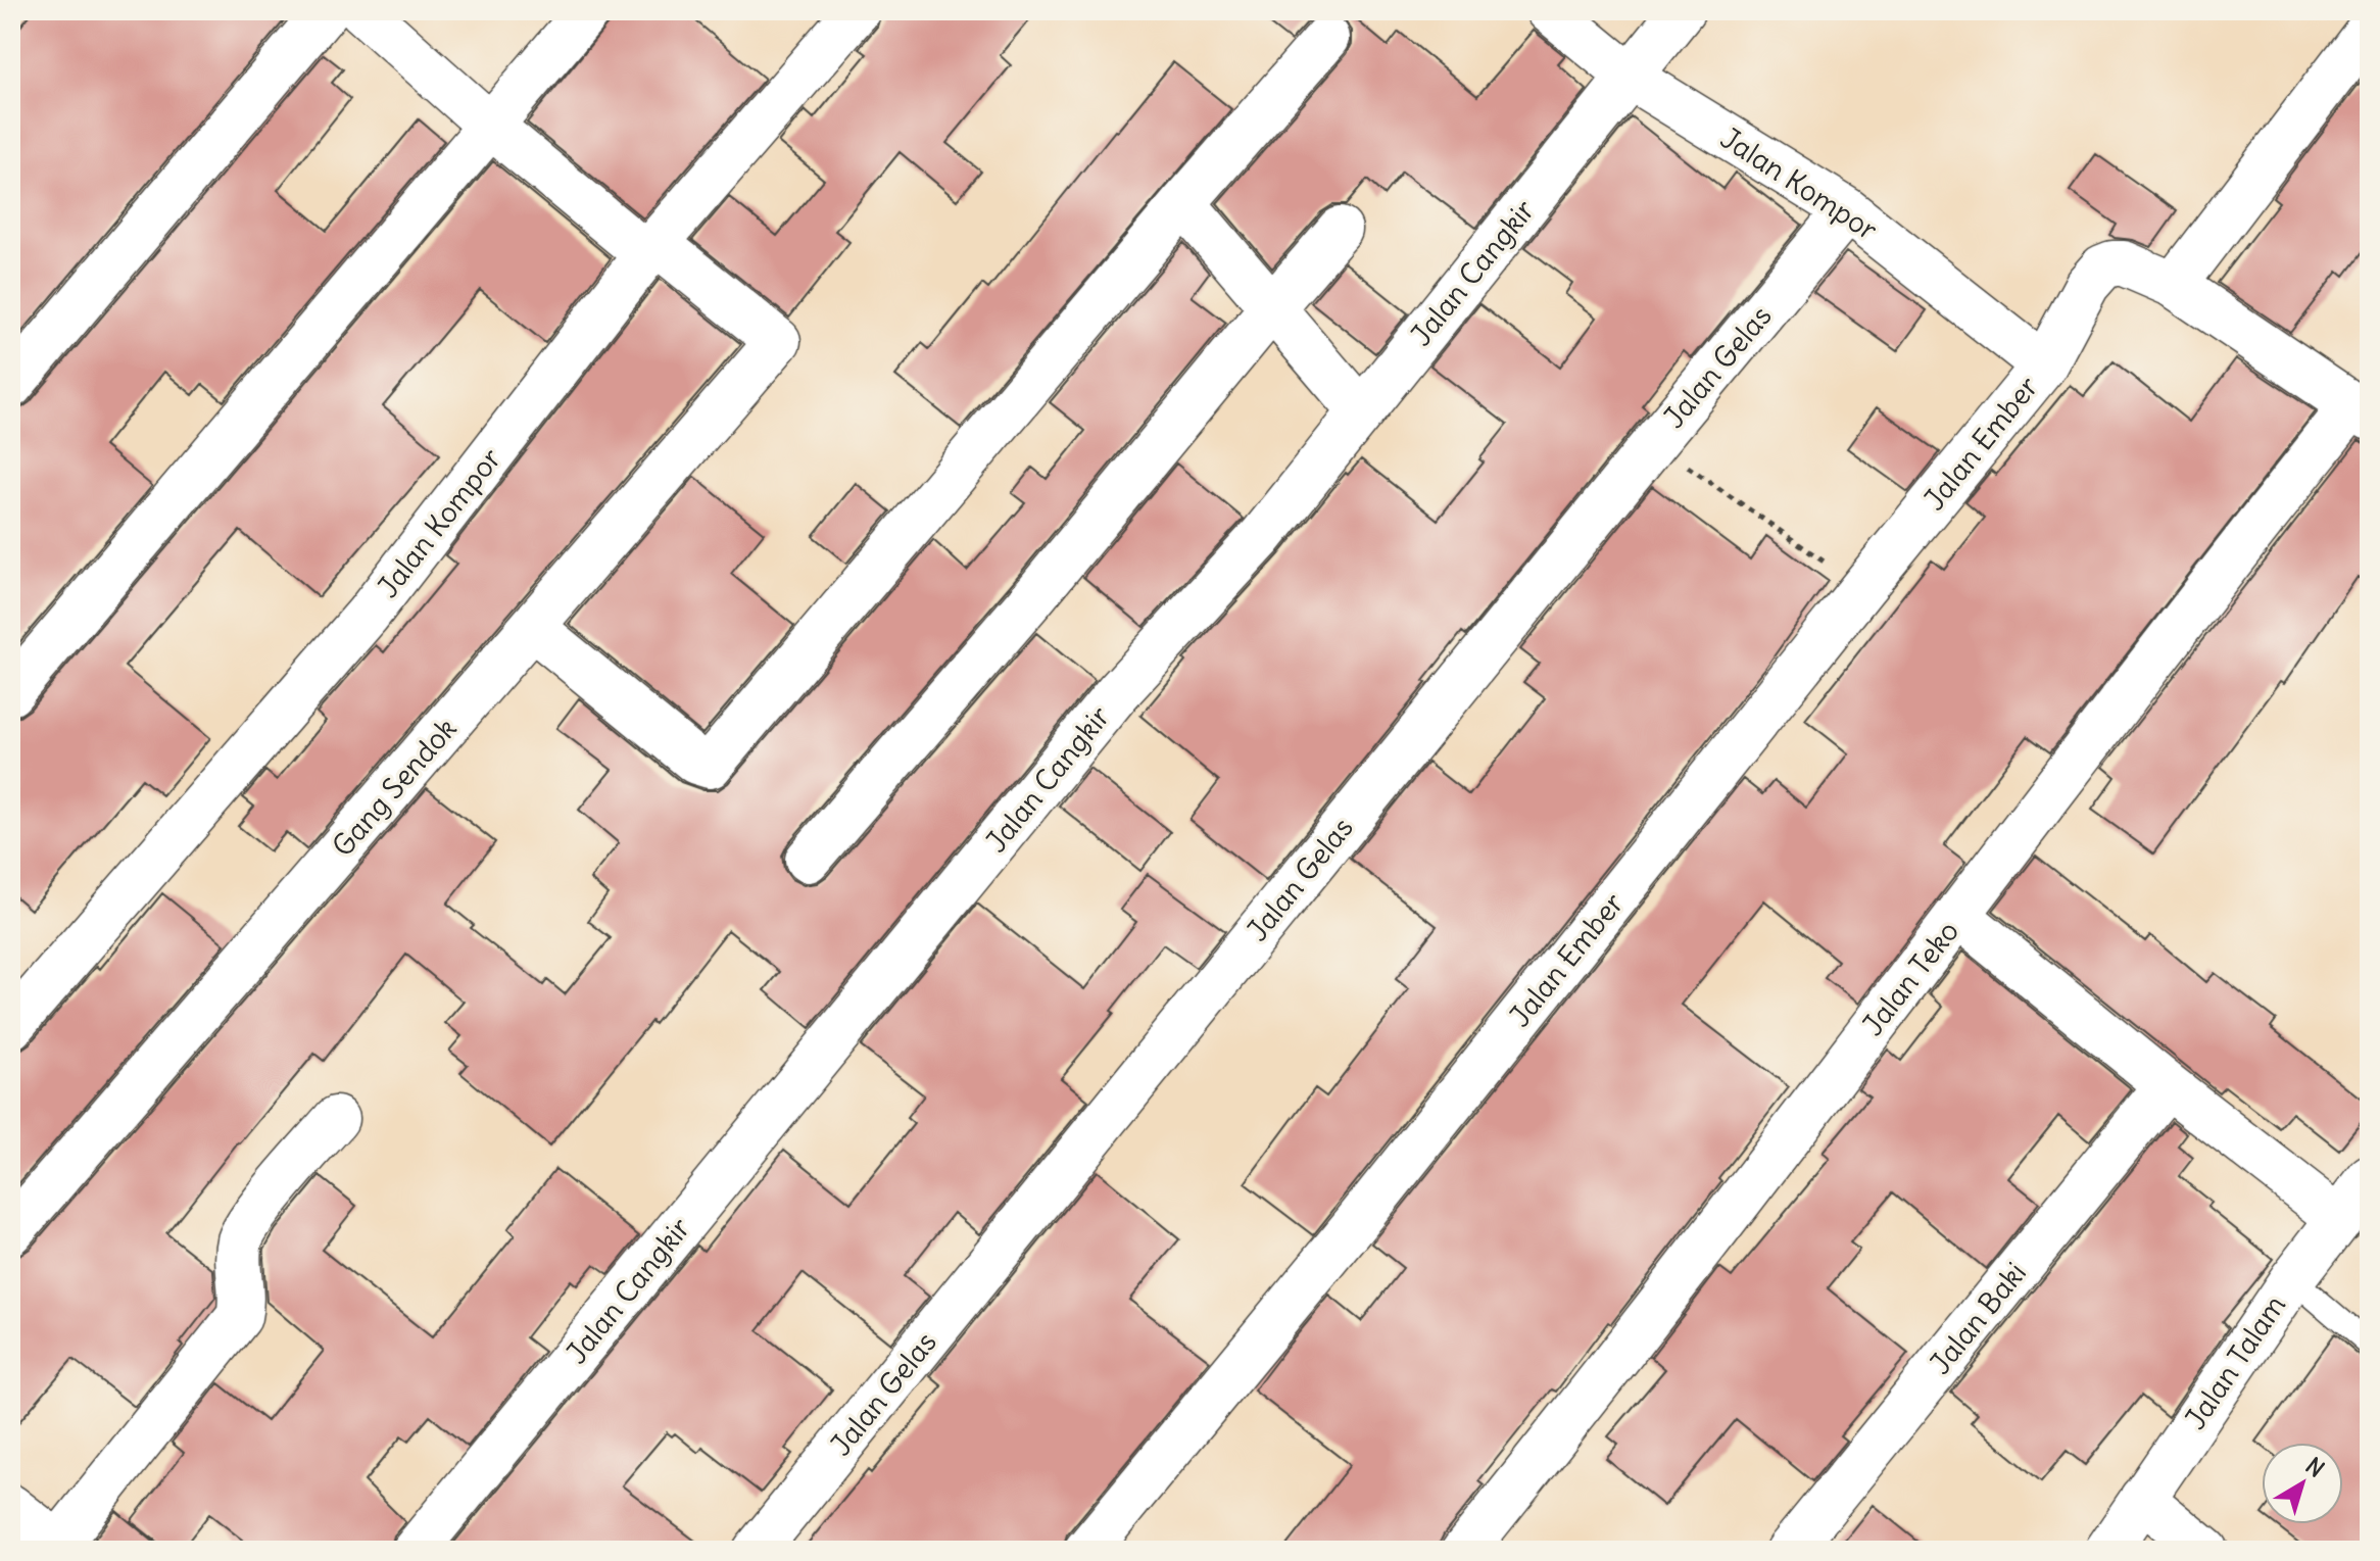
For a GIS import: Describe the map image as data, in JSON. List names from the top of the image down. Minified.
{"streets":{"street":["Jalan Kompor","Jalan Cangkir","Jalan Gelas","Jalan Ember","Gang Sendok","Jalan Teko","Jalan Baki","Jalan Talam"]},"crossings":[["Jalan Kompor","Jalan Cangkir"],["Jalan Kompor","Jalan Gelas"],["Jalan Kompor","Jalan Ember"],["Jalan Kompor","Gang Sendok"],["Jalan Ember","Jalan Teko"]],"north":"top right"}
